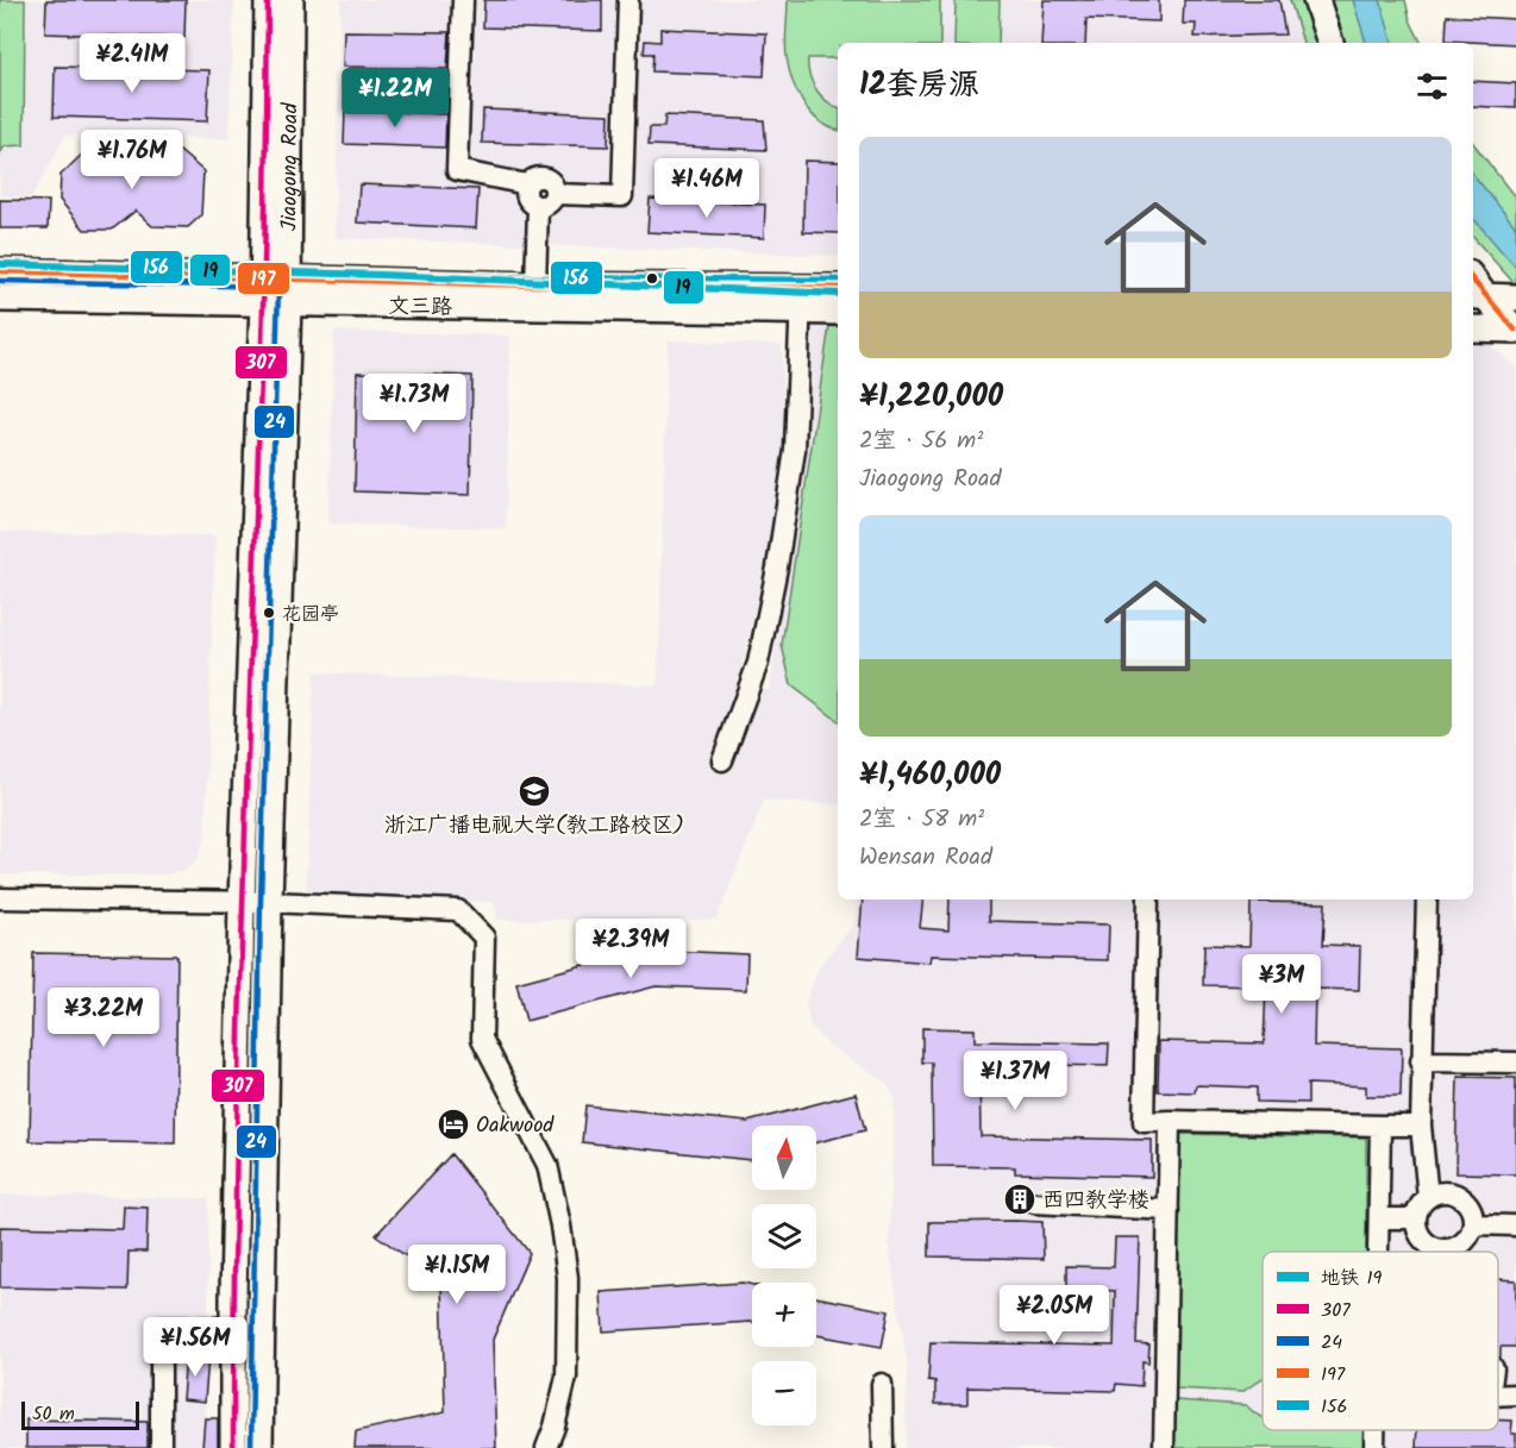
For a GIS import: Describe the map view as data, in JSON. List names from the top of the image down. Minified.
{"streets":{"main road":["Jiaogong Road","文三路"]},"crossings":[["Jiaogong Road","文三路"]],"places":{"other":["花园亭"],"school or university":["浙江广播电视大学(教工路校区)"],"hotel":["Oakwood"],"building":["西四教学楼"]},"lines":["transit line 307","transit line 156","metro line 19","transit line 197","transit line 24"],"legend":["地铁 19","307","24","197","156"],"scale_bar":"50 m","north":"top","page":{"price":["¥2.41M","¥1.22M","¥1.76M","¥1.46M","¥1.73M","¥2.39M","¥3M","¥3.22M","¥1.37M","¥1.15M","¥2.05M","¥1.56M"],"heading":"12套房源","list":[{"name":"¥1,220,000","note":"2室 · 56 m² · Jiaogong Road"},{"name":"¥1,460,000","note":"2室 · 58 m² · Wensan Road"}],"map_buttons":["+","−"],"scale":"50 m"}}
